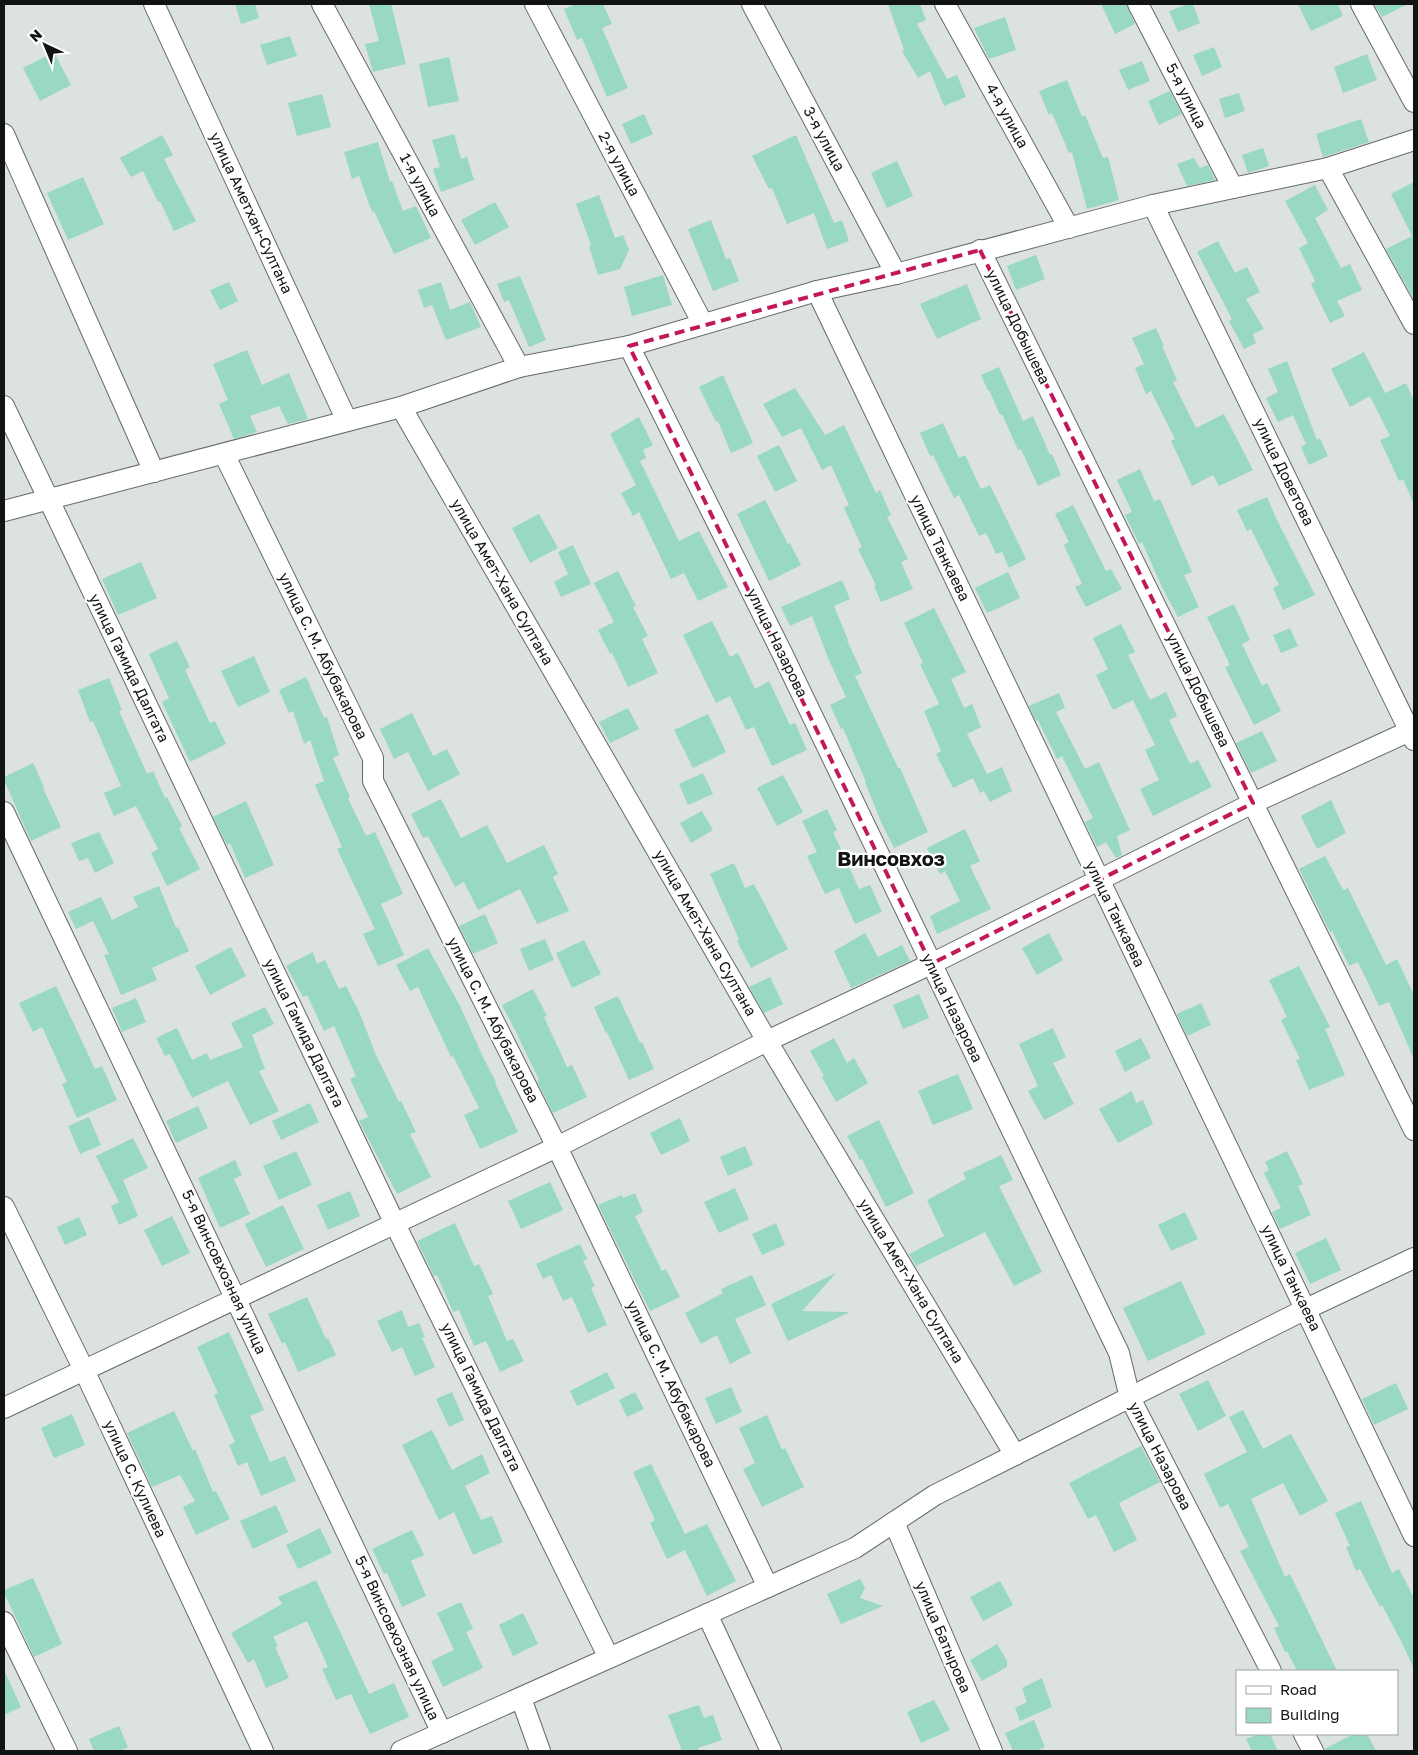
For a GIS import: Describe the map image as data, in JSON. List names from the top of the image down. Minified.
{"streets":{"street":["5-я улица","4-я улица","3-я улица","2-я улица","1-я улица","улица Аметхан-Султана","улица Добышева","улица Доветова","улица Танкаева","улица Амет-Хана Султана","улица Назарова","улица С. М. Абубакарова","улица Гамида Далгата","5-я Винсовхозная улица","улица С. Кулиева","улица Батырова"]},"districts":["Винсовхоз"],"legend":["Road","Building"],"north":"top left"}
